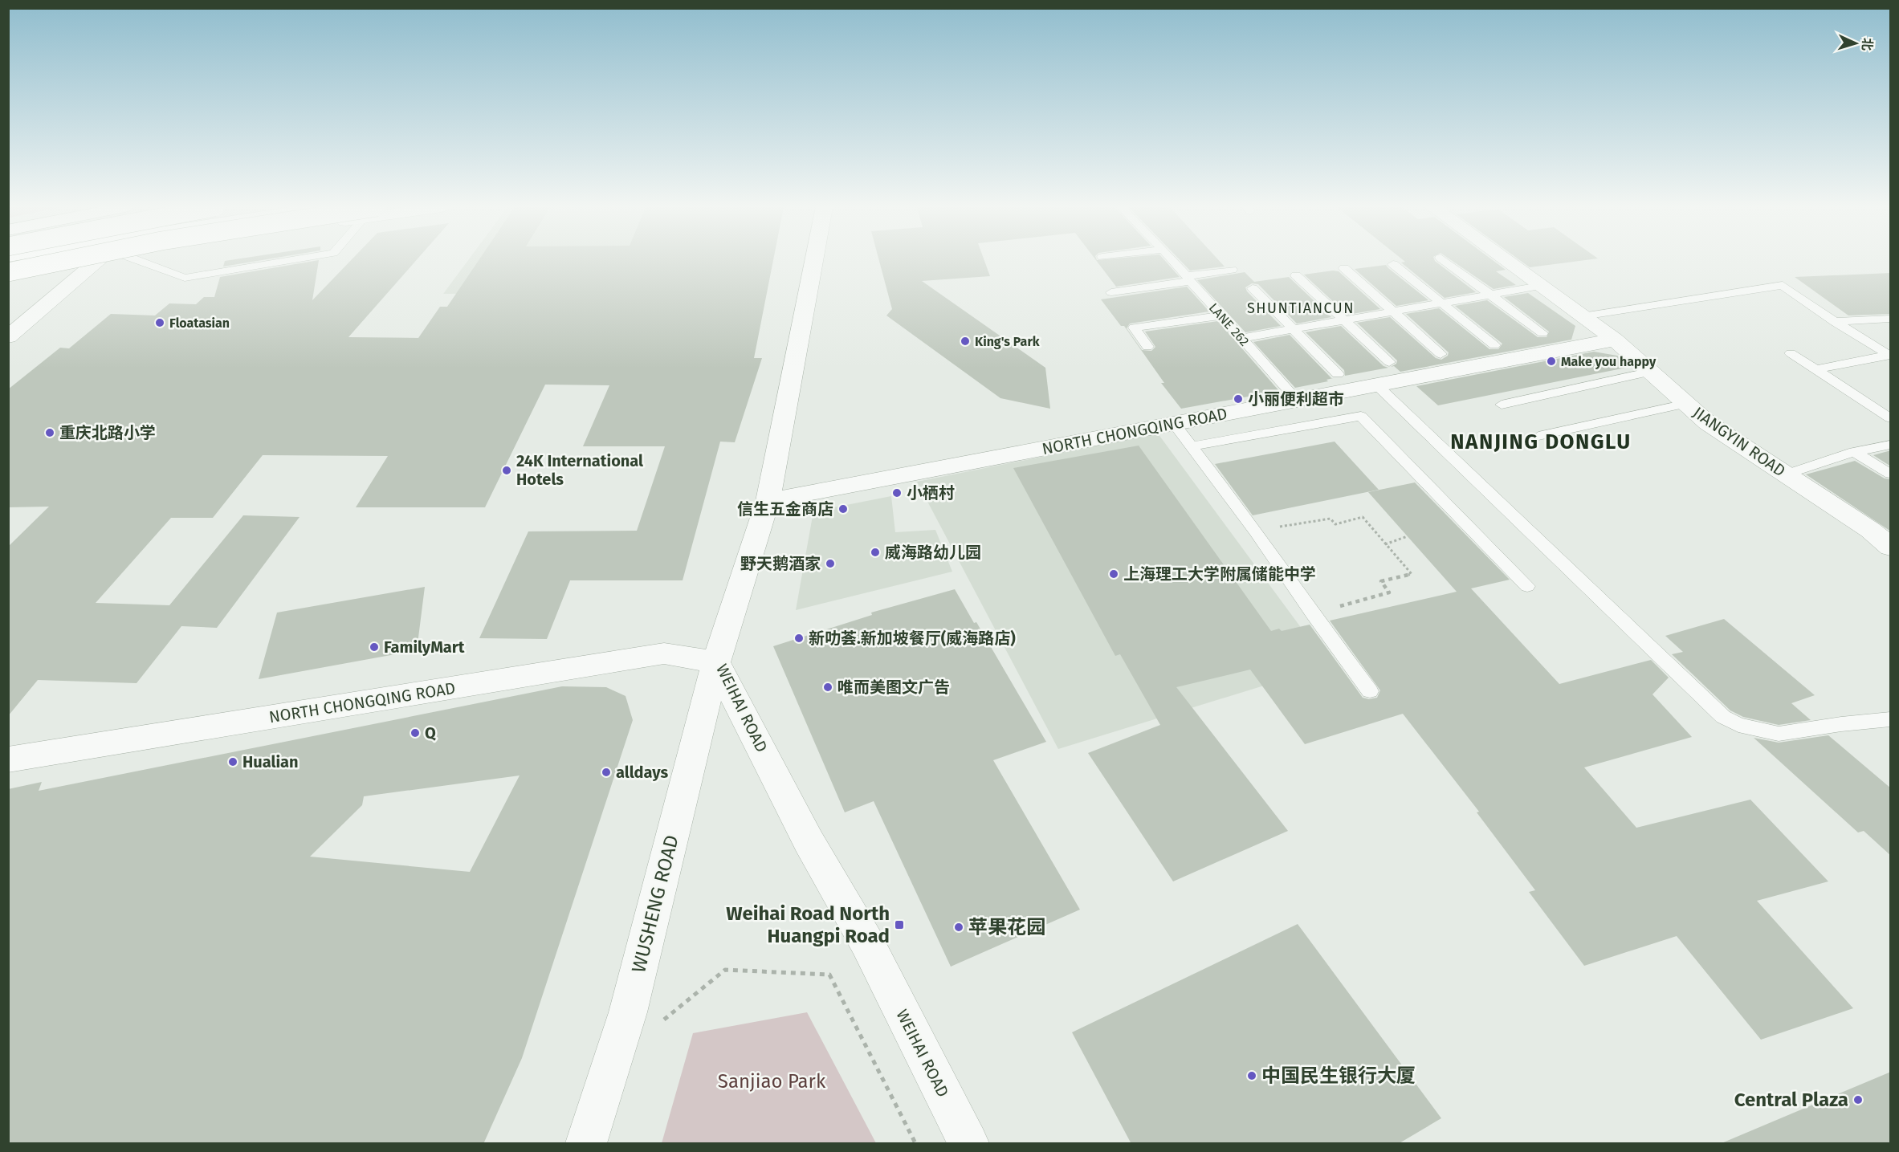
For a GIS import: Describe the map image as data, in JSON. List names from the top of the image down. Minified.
{"streets":{"street":["NORTH CHONGQING ROAD","JIANGYIN ROAD","WEIHAI ROAD","WUSHENG ROAD"],"lane":["LANE 262"]},"crossings":[["LANE 262","NORTH CHONGQING ROAD"],["NORTH CHONGQING ROAD","JIANGYIN ROAD"],["NORTH CHONGQING ROAD","WEIHAI ROAD"],["NORTH CHONGQING ROAD","WUSHENG ROAD"],["WEIHAI ROAD","WUSHENG ROAD"]],"districts":["SHUNTIANCUN","NANJING DONGLU"],"parks":["Sanjiao Park"],"places":{"other":["Floatasian","King's Park","Make you happy","小丽便利超市","重庆北路小学","24K International Hotels","小栖村","信生五金商店","威海路幼儿园","野天鹅酒家","上海理工大学附属储能中学","新叻荟.新加坡餐厅(威海路店)","FamilyMart","唯而美图文广告","Q","Hualian","alldays","苹果花园","中国民生银行大厦","Central Plaza"],"transit":["Weihai Road North Huangpi Road"]},"north":"right"}
